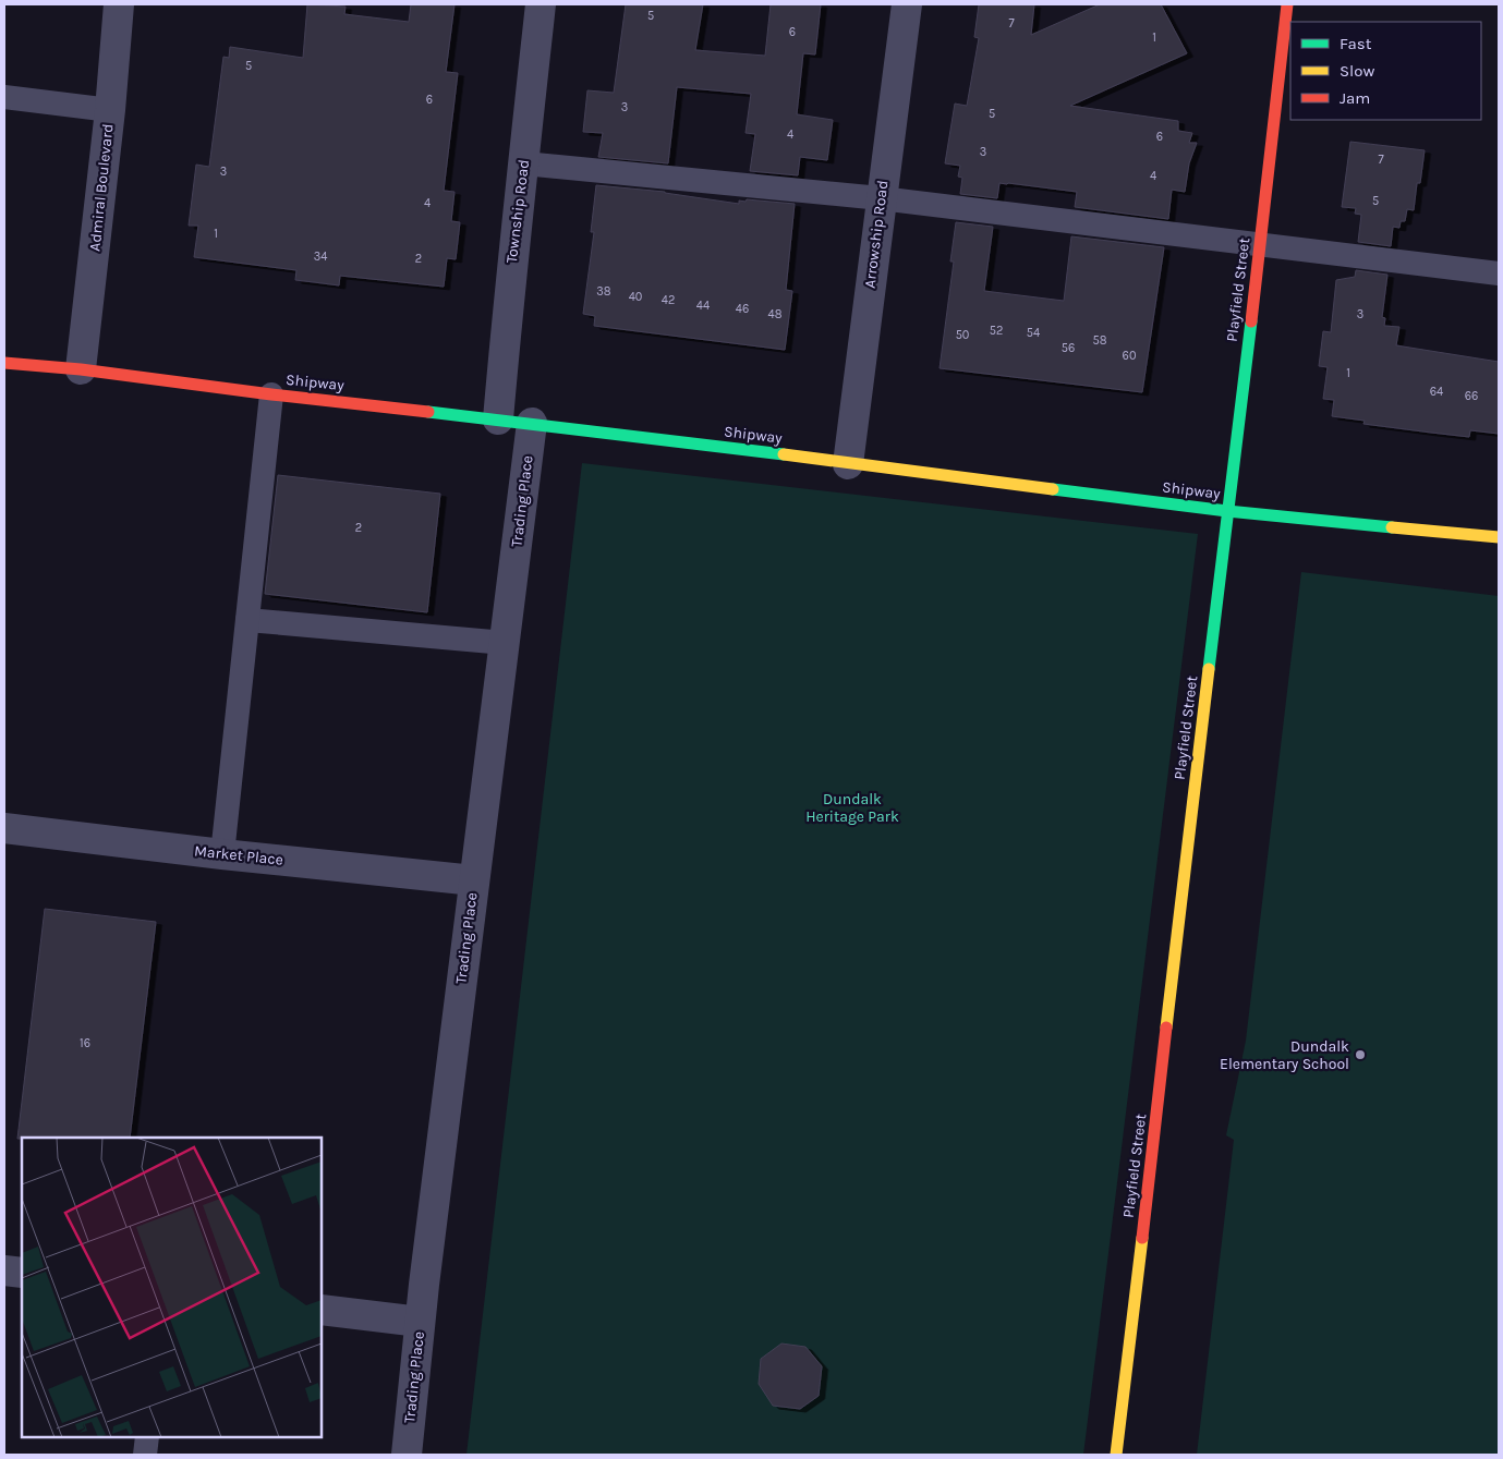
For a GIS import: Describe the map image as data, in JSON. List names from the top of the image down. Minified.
{"streets":{"street":["Admiral Boulevard","Township Road","Arrowship Road","Playfield Street","Shipway","Trading Place","Market Place"]},"crossings":[["Admiral Boulevard","Shipway"],["Township Road","Shipway"],["Arrowship Road","Shipway"],["Playfield Street","Shipway"],["Shipway","Trading Place"],["Trading Place","Market Place"]],"parks":["Dundalk Heritage Park"],"places":["Dundalk Elementary School"],"house_numbers":["5","7","6","1","5","6","3","5","4","6","3","7","3","4","5","4","1","34","2","38","40","42","44","46","48","3","52","54","50","58","56","60","1","64","66","2","16"],"legend":["Fast","Slow","Jam"]}
